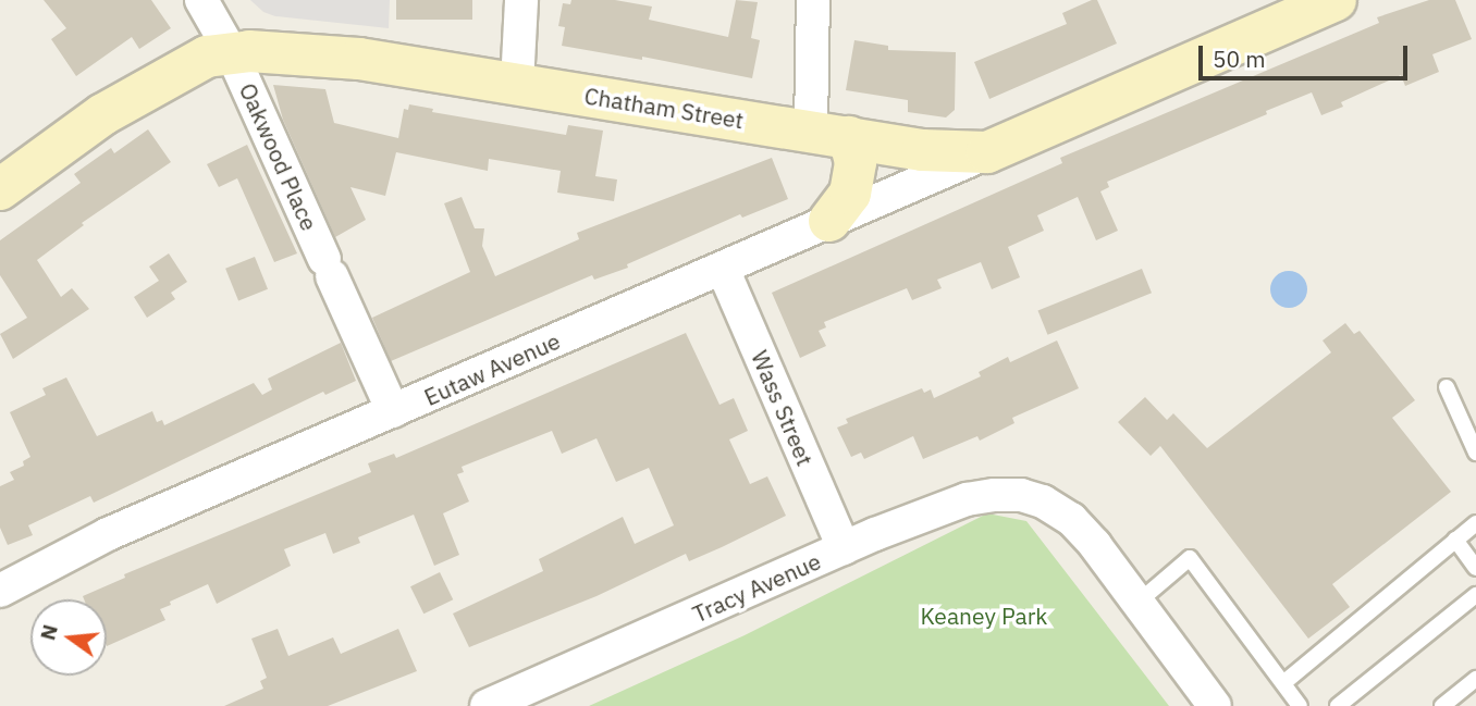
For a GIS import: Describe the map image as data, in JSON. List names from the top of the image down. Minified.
{"streets":{"main road":["Chatham Street"],"street":["Oakwood Place","Eutaw Avenue","Wass Street","Tracy Avenue"]},"crossings":[["Chatham Street","Oakwood Place"],["Chatham Street","Eutaw Avenue"],["Oakwood Place","Eutaw Avenue"],["Eutaw Avenue","Wass Street"],["Wass Street","Tracy Avenue"]],"parks":["Keaney Park"],"scale_bar":"50 m","north":"left"}
